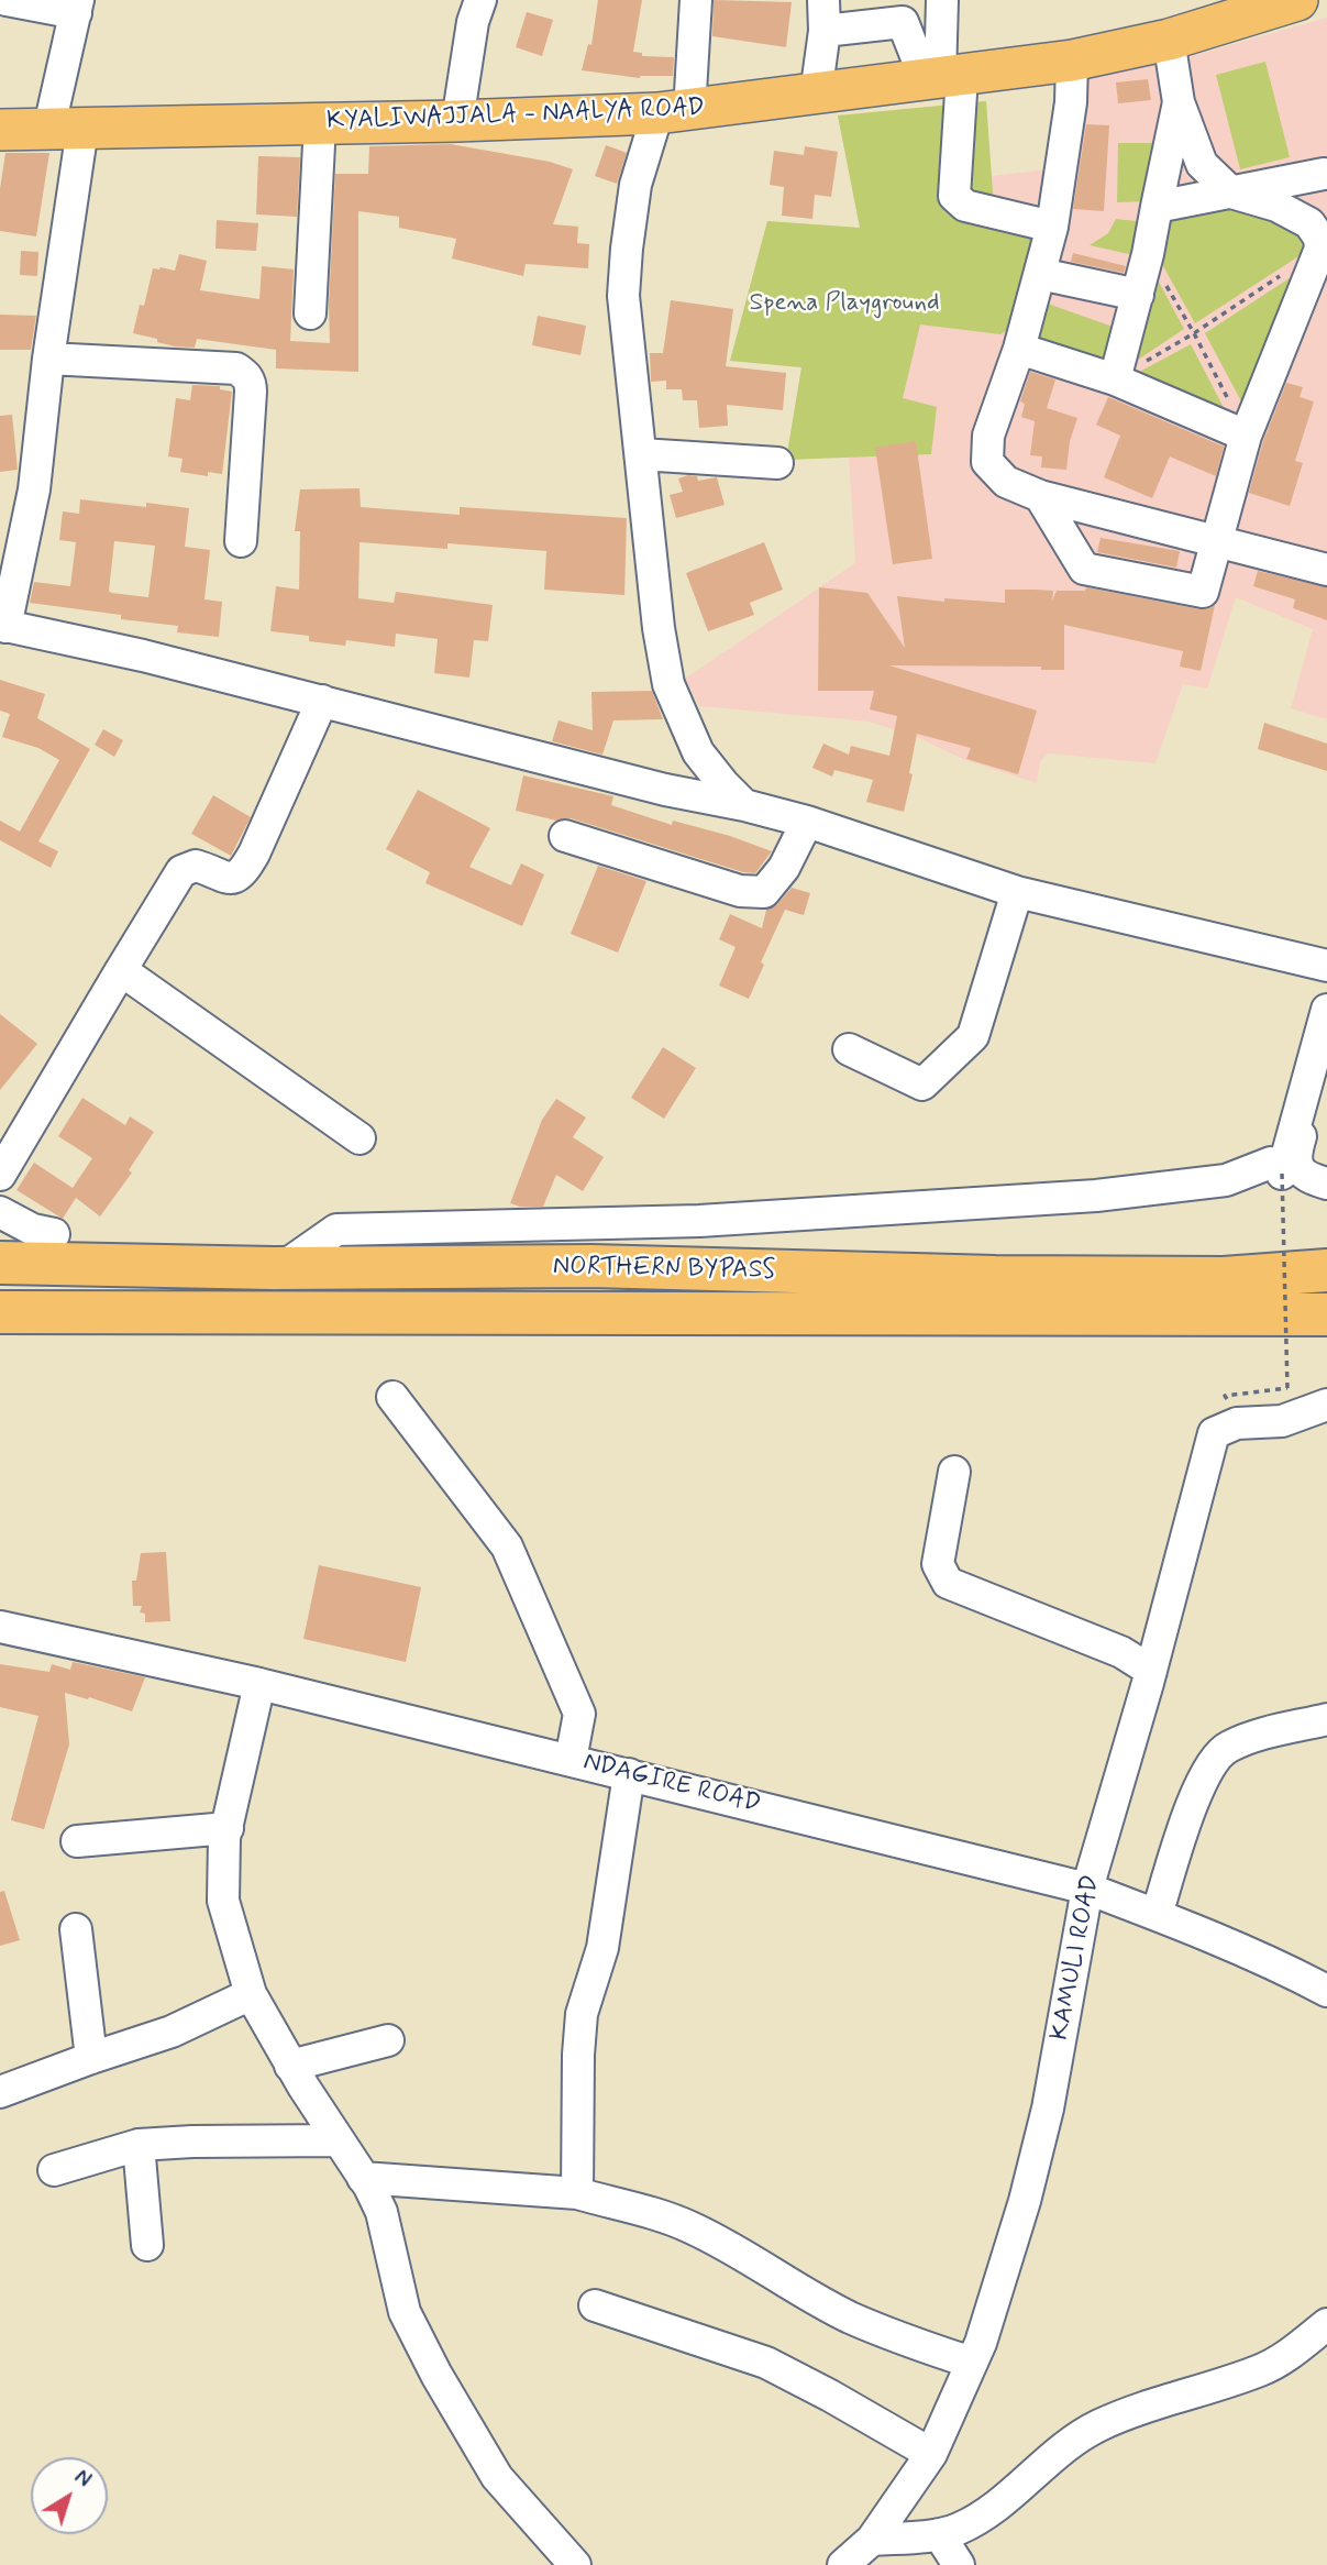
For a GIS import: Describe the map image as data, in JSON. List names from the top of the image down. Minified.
{"streets":{"highway":["NORTHERN BYPASS"],"main road":["KYALIWAJJALA - NAALYA ROAD"],"street":["NDAGIRE ROAD","KAMULI ROAD"]},"crossings":[["NDAGIRE ROAD","KAMULI ROAD"]],"parks":["Spena Playground"],"north":"top right"}
